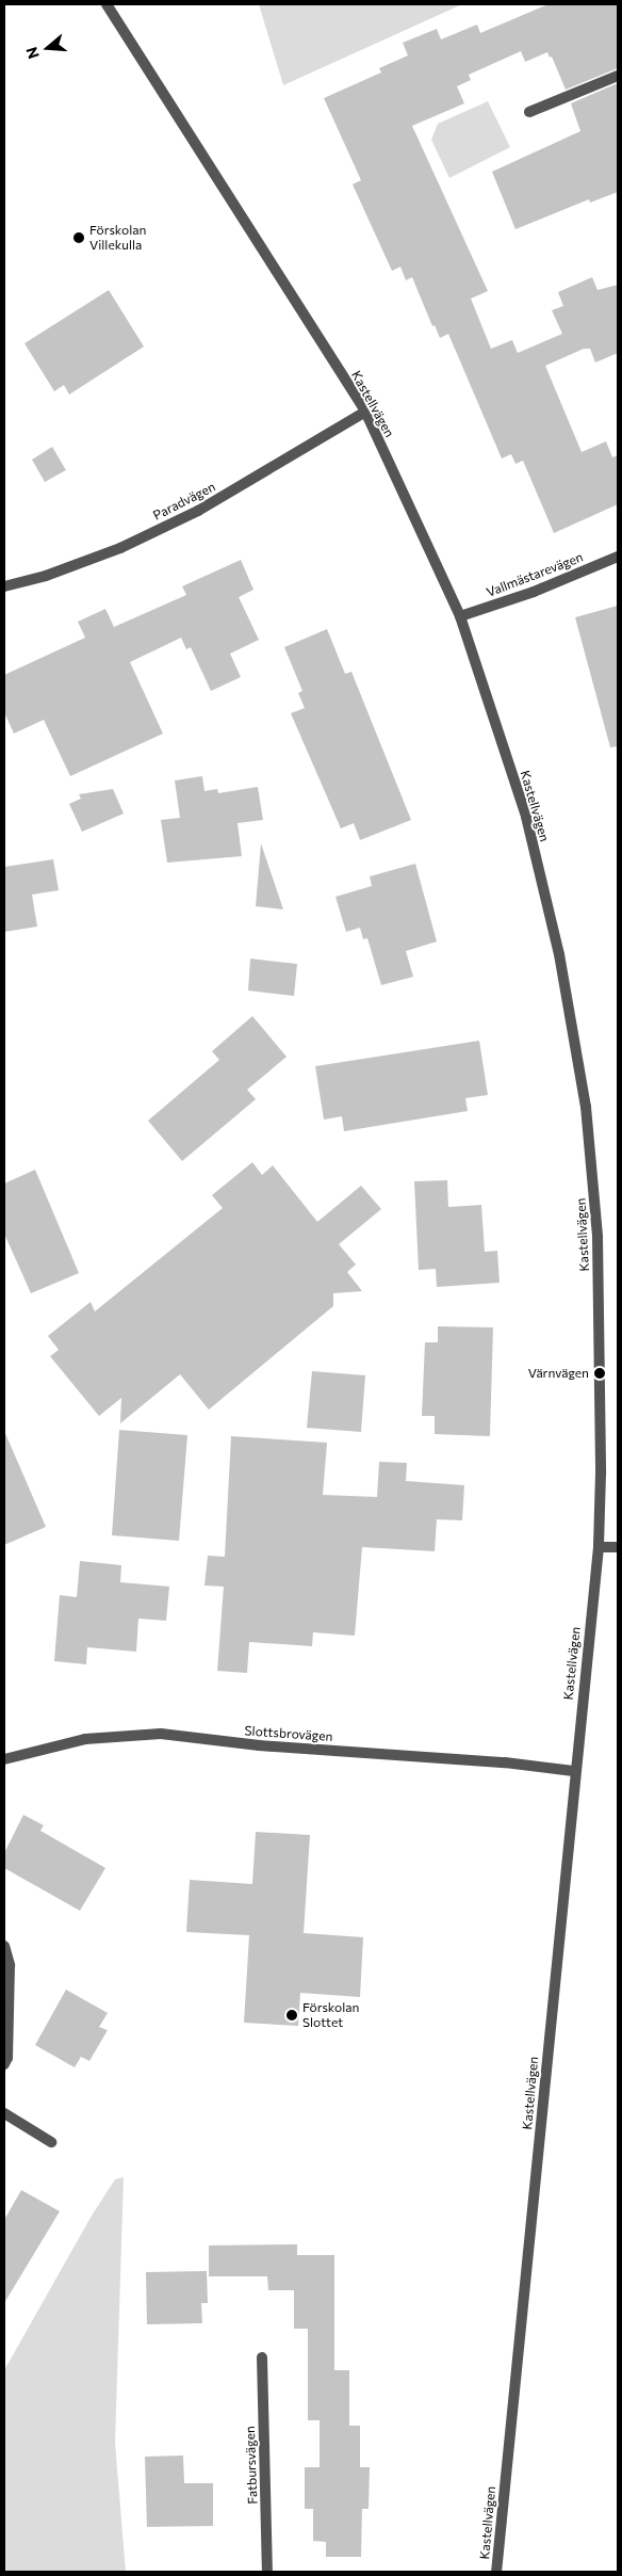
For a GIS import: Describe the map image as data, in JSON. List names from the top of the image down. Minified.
{"streets":{"street":["Kastellvägen","Paradvägen","Vallmästarevägen","Slottsbrovägen","Fatbursvägen"]},"crossings":[["Kastellvägen","Paradvägen"],["Kastellvägen","Vallmästarevägen"],["Kastellvägen","Slottsbrovägen"]],"places":["Förskolan Villekulla","Värnvägen","Förskolan Slottet"],"north":"left"}
